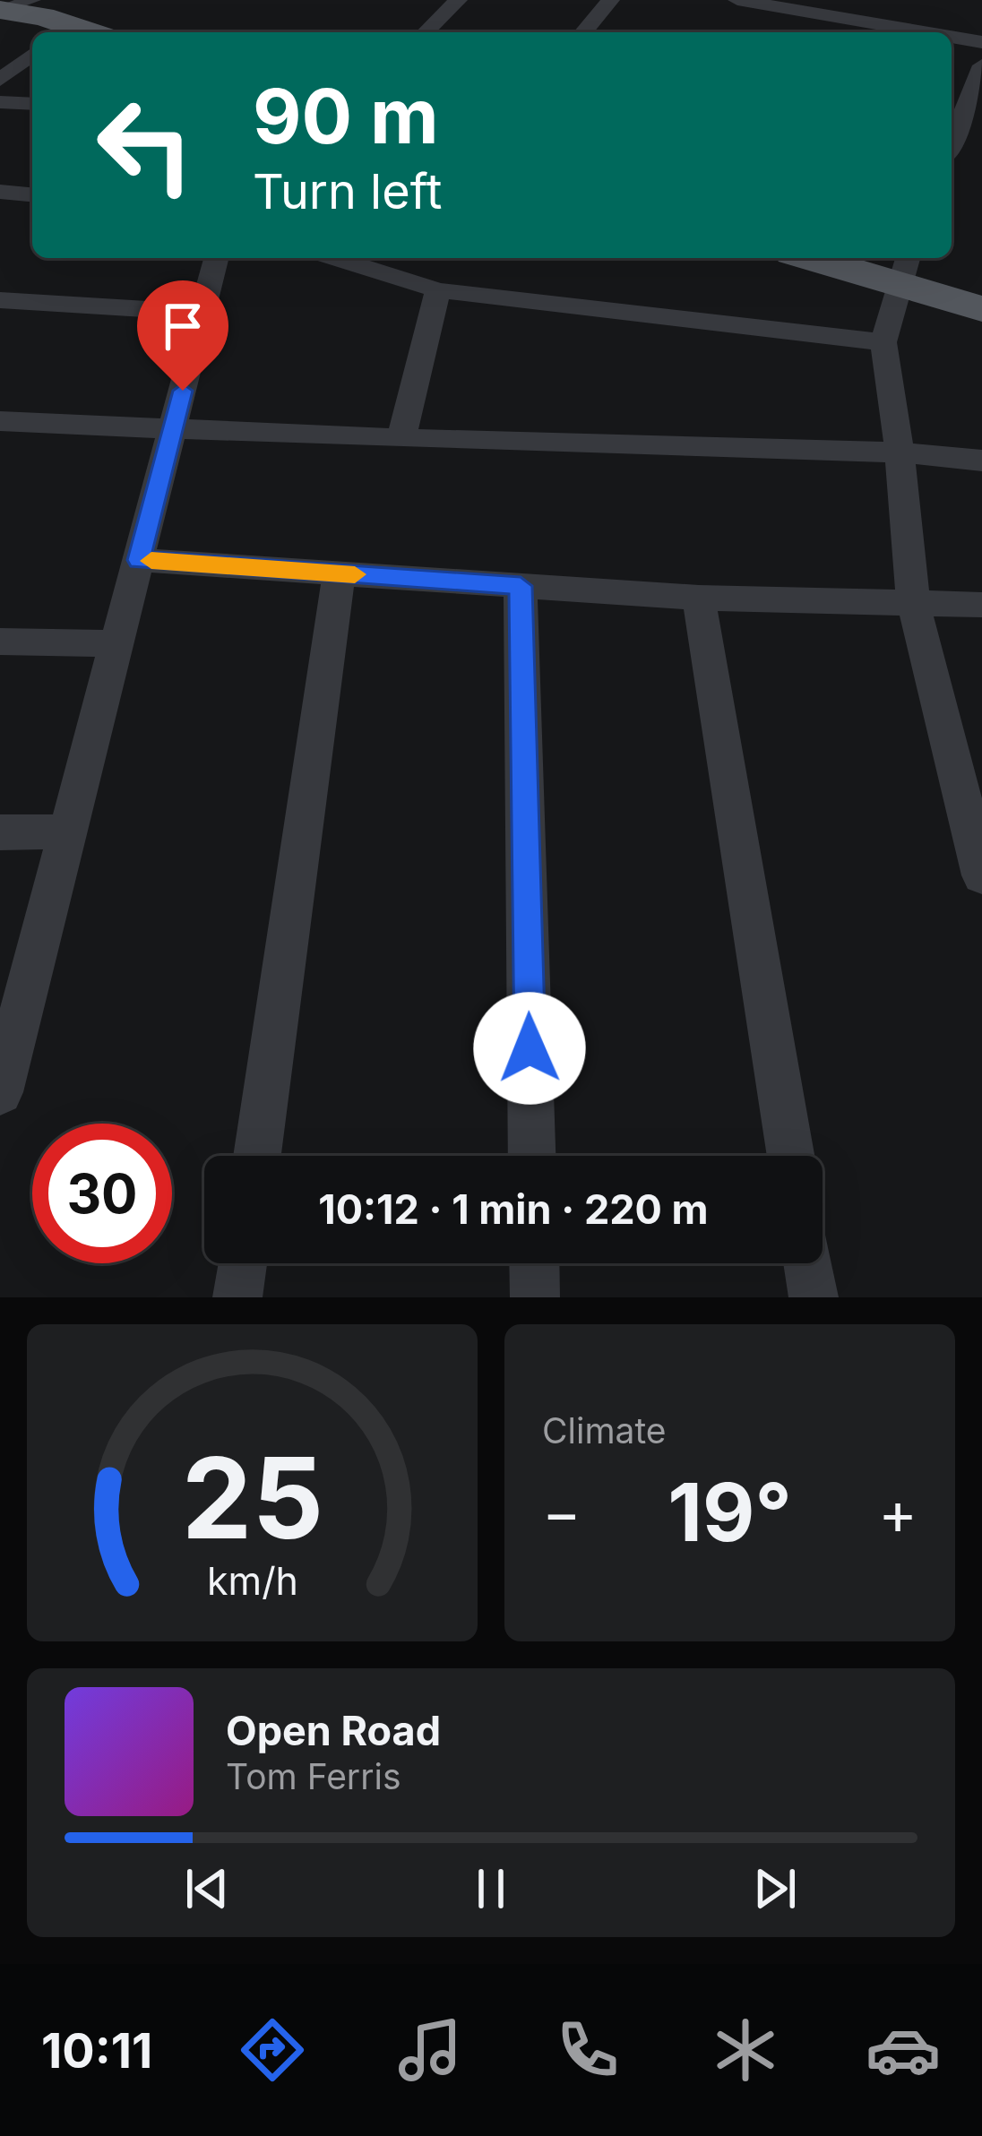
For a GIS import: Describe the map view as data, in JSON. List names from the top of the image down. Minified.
{"page":{"turn":["90 m","Turn left"],"limit":"30","trip":"10:12 · 1 min · 220 m","tile":"Climate","heat":["−","19°","+"],"song":["Open Road","Tom Ferris"],"tabs":"10:11","gauge":["25","km/h"]}}
